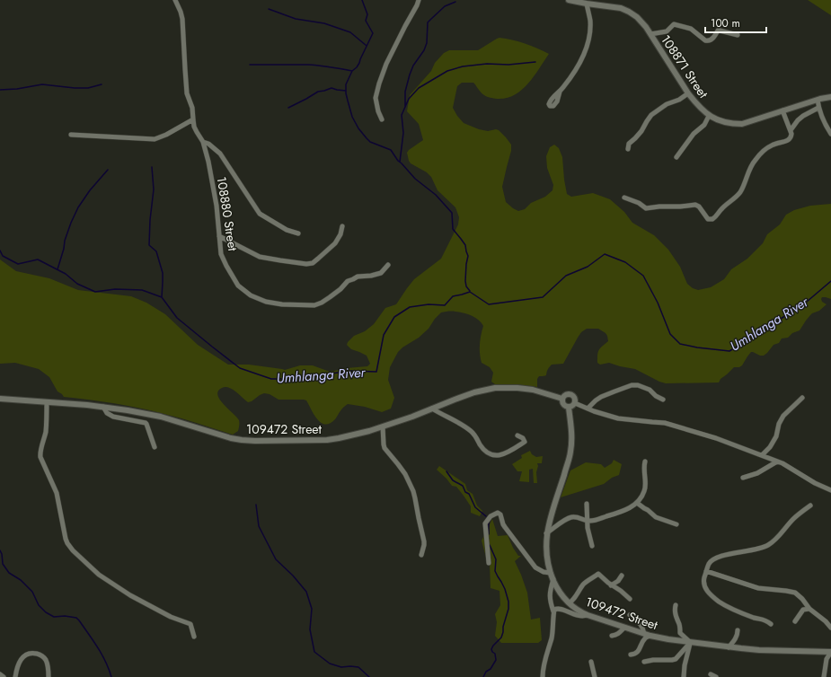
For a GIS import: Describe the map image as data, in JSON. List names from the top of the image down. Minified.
{"streets":{"street":["108871 Street","108880 Street","109472 Street"]},"water":["Umhlanga River"],"scale_bar":"100 m"}
